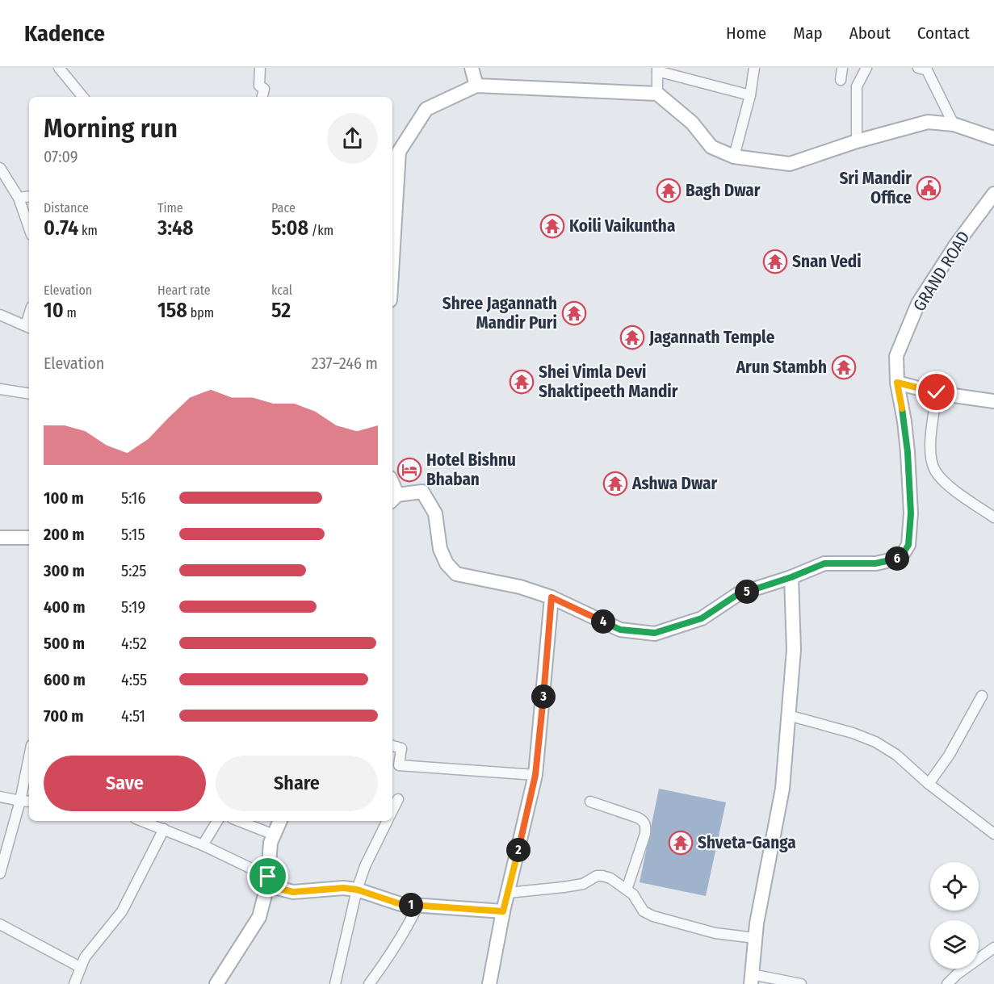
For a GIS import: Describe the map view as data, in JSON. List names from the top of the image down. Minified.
{"streets":{"street":["GRAND ROAD"]},"places":{"public building":["Sri Mandir Office"],"temple":["Bagh Dwar","Koili Vaikuntha","Snan Vedi","Shree Jagannath Mandir Puri","Jagannath Temple","Arun Stambh","Shei Vimla Devi Shaktipeeth Mandir","Ashwa Dwar","Shveta-Ganga"],"hotel":["Hotel Bishnu Bhaban"]},"page":{"header":"Kadence","nav":["Home","Map","About","Contact"],"heading":["Morning run","07:09"],"stats":[["Distance","0.74 km"],["Time","3:48"],["Pace","5:08 /km"],["Elevation","10 m"],["Heart rate","158 bpm"],["kcal","52"]],"chart":["Elevation","237–246 m"],"list":[{"name":"100 m","note":"5:16"},{"name":"200 m","note":"5:15"},{"name":"300 m","note":"5:25"},{"name":"400 m","note":"5:19"},{"name":"500 m","note":"4:52"},{"name":"600 m","note":"4:55"},{"name":"700 m","note":"4:51"}],"pins":["6","5","4","3","2","1"],"buttons":["Save","Share"]}}
